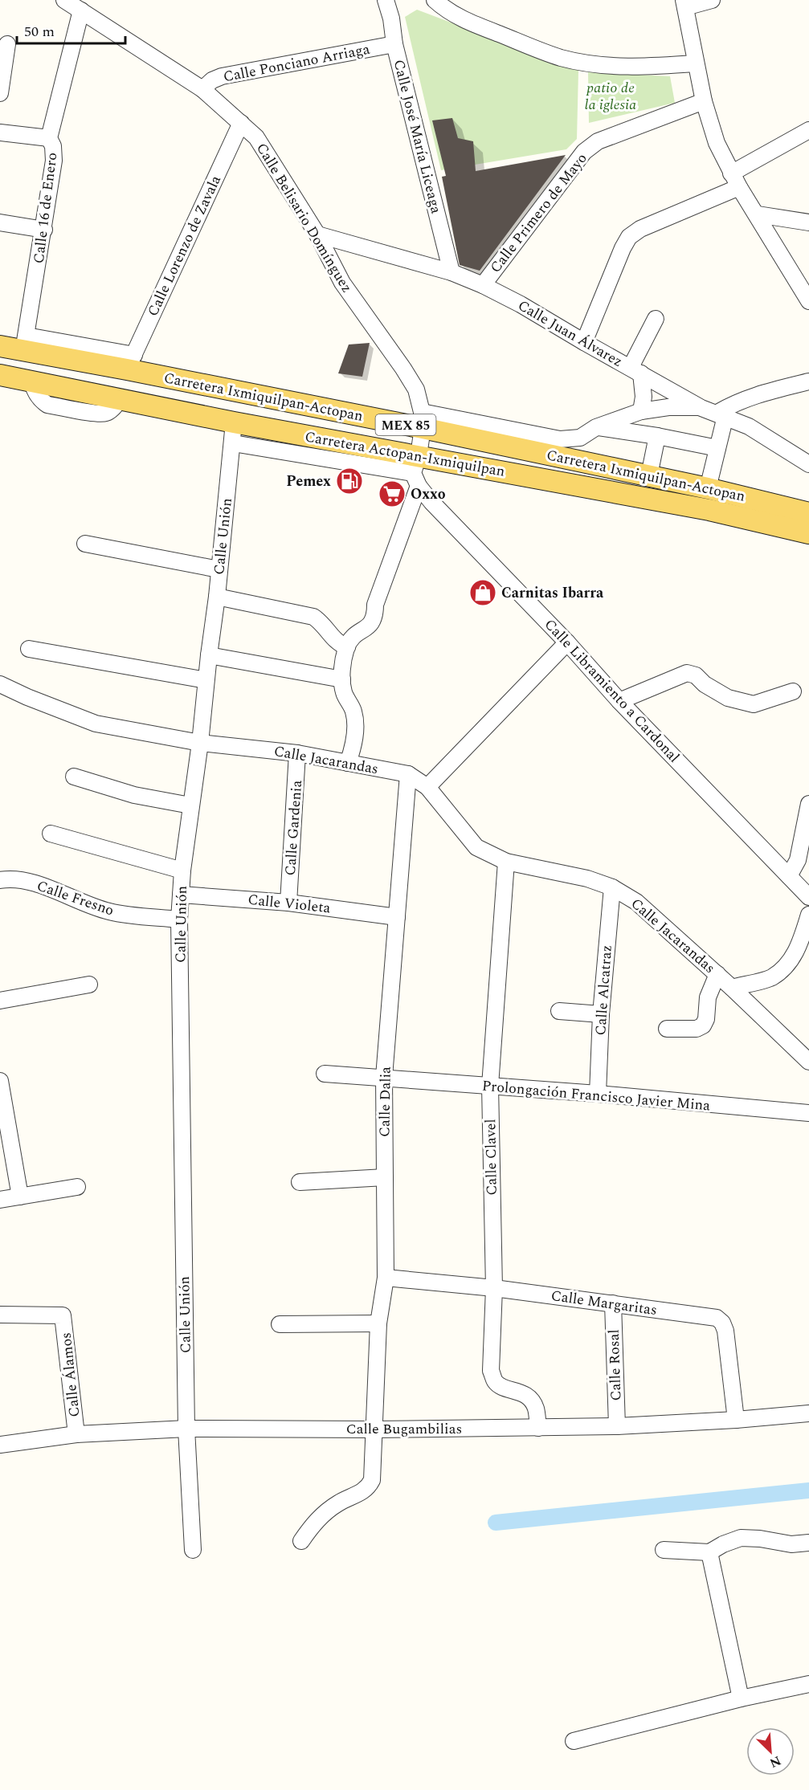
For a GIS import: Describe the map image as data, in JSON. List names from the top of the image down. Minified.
{"streets":{"main road":["Carretera Ixmiquilpan-Actopan","MEX 85","Carretera Actopan-Ixmiquilpan"],"street":["Calle Ponciano Arriaga","Calle José María Liceaga","Calle 16 de Enero","Calle Primero de Mayo","Calle Belisario Domínguez","Calle Lorenzo de Zavala","Calle Juan Álvarez","Calle Unión","Calle Libramiento a Cardonal","Calle Jacarandas","Calle Gardenia","Calle Fresno","Calle Violeta","Calle Alcatraz","Prolongación Francisco Javier Mina","Calle Dalia","Calle Clavel","Calle Margaritas","Calle Rosal","Calle Álamos","Calle Bugambilias"]},"crossings":[["Calle Ponciano Arriaga","Calle José María Liceaga"],["Calle Ponciano Arriaga","Calle Belisario Domínguez"],["Calle José María Liceaga","Calle Juan Álvarez"],["Calle 16 de Enero","Calle Belisario Domínguez"],["Calle 16 de Enero","Carretera Ixmiquilpan-Actopan"],["Calle Primero de Mayo","Calle Juan Álvarez"],["Calle Belisario Domínguez","Calle Lorenzo de Zavala"],["Calle Belisario Domínguez","Calle Juan Álvarez"],["Calle Belisario Domínguez","Carretera Ixmiquilpan-Actopan"],["Calle Lorenzo de Zavala","Carretera Ixmiquilpan-Actopan"],["Carretera Actopan-Ixmiquilpan","Calle Unión"],["Carretera Actopan-Ixmiquilpan","Calle Libramiento a Cardonal"],["Calle Unión","Calle Jacarandas"],["Calle Unión","Calle Fresno"],["Calle Unión","Calle Violeta"],["Calle Unión","Calle Bugambilias"],["Calle Jacarandas","Calle Gardenia"],["Calle Jacarandas","Calle Alcatraz"],["Calle Jacarandas","Calle Dalia"],["Calle Jacarandas","Calle Clavel"],["Calle Gardenia","Calle Violeta"],["Calle Violeta","Calle Dalia"],["Calle Alcatraz","Prolongación Francisco Javier Mina"],["Prolongación Francisco Javier Mina","Calle Dalia"],["Prolongación Francisco Javier Mina","Calle Clavel"],["Calle Dalia","Calle Margaritas"],["Calle Dalia","Calle Bugambilias"],["Calle Clavel","Calle Margaritas"],["Calle Clavel","Calle Bugambilias"],["Calle Margaritas","Calle Rosal"],["Calle Margaritas","Calle Bugambilias"],["Calle Rosal","Calle Bugambilias"],["Calle Álamos","Calle Bugambilias"]],"parks":["patio de la iglesia"],"places":{"fuel station":["Pemex"],"supermarket":["Oxxo"],"shop":["Carnitas Ibarra"]},"scale_bar":"50 m","north":"bottom right"}
